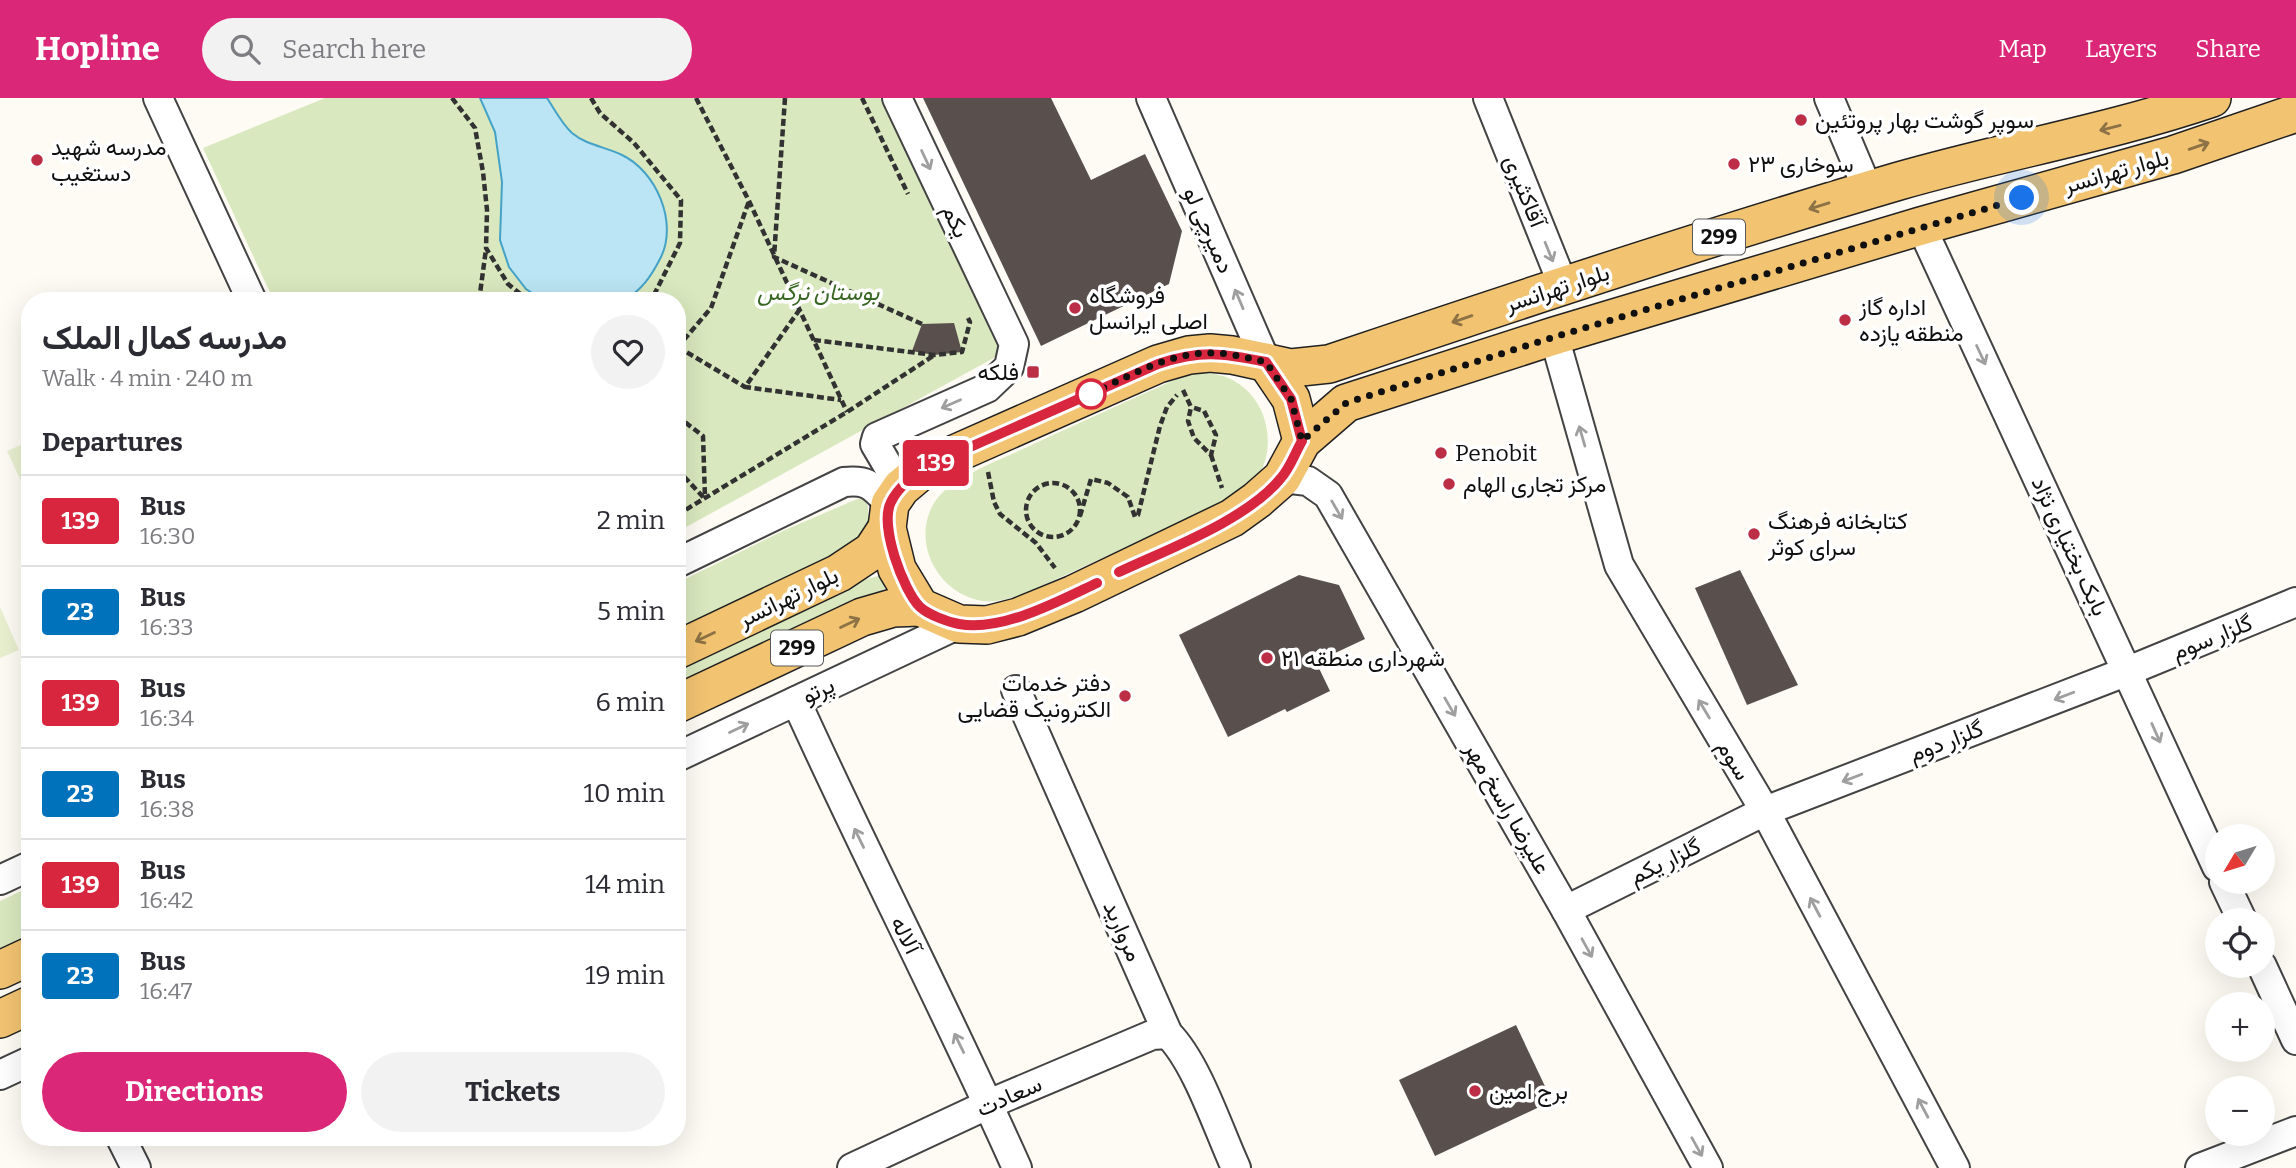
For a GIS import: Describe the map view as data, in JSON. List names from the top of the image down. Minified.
{"streets":{"main road":["بلوار تهرانسر","299"],"street":["آقاکثیری","یکم","دمیرچی لو","بابک بختیاری نژاد","گلزار سوم","پرتو","گلزار دوم","سوم","علیرضا راسخ مهر","گلزار یکم","مروارید","آلاله","سعادت"]},"crossings":[["بلوار تهرانسر","آقاکثیری"],["بلوار تهرانسر","یکم"],["بلوار تهرانسر","دمیرچی لو"],["بلوار تهرانسر","بابک بختیاری نژاد"],["بلوار تهرانسر","سوم"],["بابک بختیاری نژاد","گلزار سوم"],["بابک بختیاری نژاد","گلزار دوم"],["گلزار سوم","گلزار دوم"],["پرتو","آلاله"],["گلزار دوم","سوم"],["گلزار دوم","گلزار یکم"],["سوم","گلزار یکم"],["علیرضا راسخ مهر","گلزار یکم"],["مروارید","سعادت"],["آلاله","سعادت"]],"one_way":["آقاکثیری","دمیرچی لو","بابک بختیاری نژاد","پرتو","گلزار دوم","سوم","علیرضا راسخ مهر","آلاله"],"parks":["بوستان نرگس"],"places":{"other":["سوپر گوشت بهار پروتئین","مدرسه شهید دستغیب","سوخاری ۲۳","فروشگاه اصلی ایرانسل","اداره گاز منطقه یازده","Penobit","مرکز تجاری الهام","کتابخانه فرهنگ سرای کوثر","شهرداری منطقه ۲۱","دفتر خدمات الکترونیک قضایی","برج امین"],"transit":["فلکه"]},"lines":["bus line 139"],"north":"bottom left","page":{"header":"Hopline","search":"Search here","nav":["Map","Layers","Share"],"on_map":"139","heading":[["مدرسه کمال الملک","Walk · 4 min · 240 m"],"Departures"],"list":[{"mark":"139","name":"Bus","note":"16:30","value":"2 min"},{"mark":"23","name":"Bus","note":"16:33","value":"5 min"},{"mark":"139","name":"Bus","note":"16:34","value":"6 min"},{"mark":"23","name":"Bus","note":"16:38","value":"10 min"},{"mark":"139","name":"Bus","note":"16:42","value":"14 min"},{"mark":"23","name":"Bus","note":"16:47","value":"19 min"}],"map_buttons":["+","−"],"buttons":["Directions","Tickets"]}}
